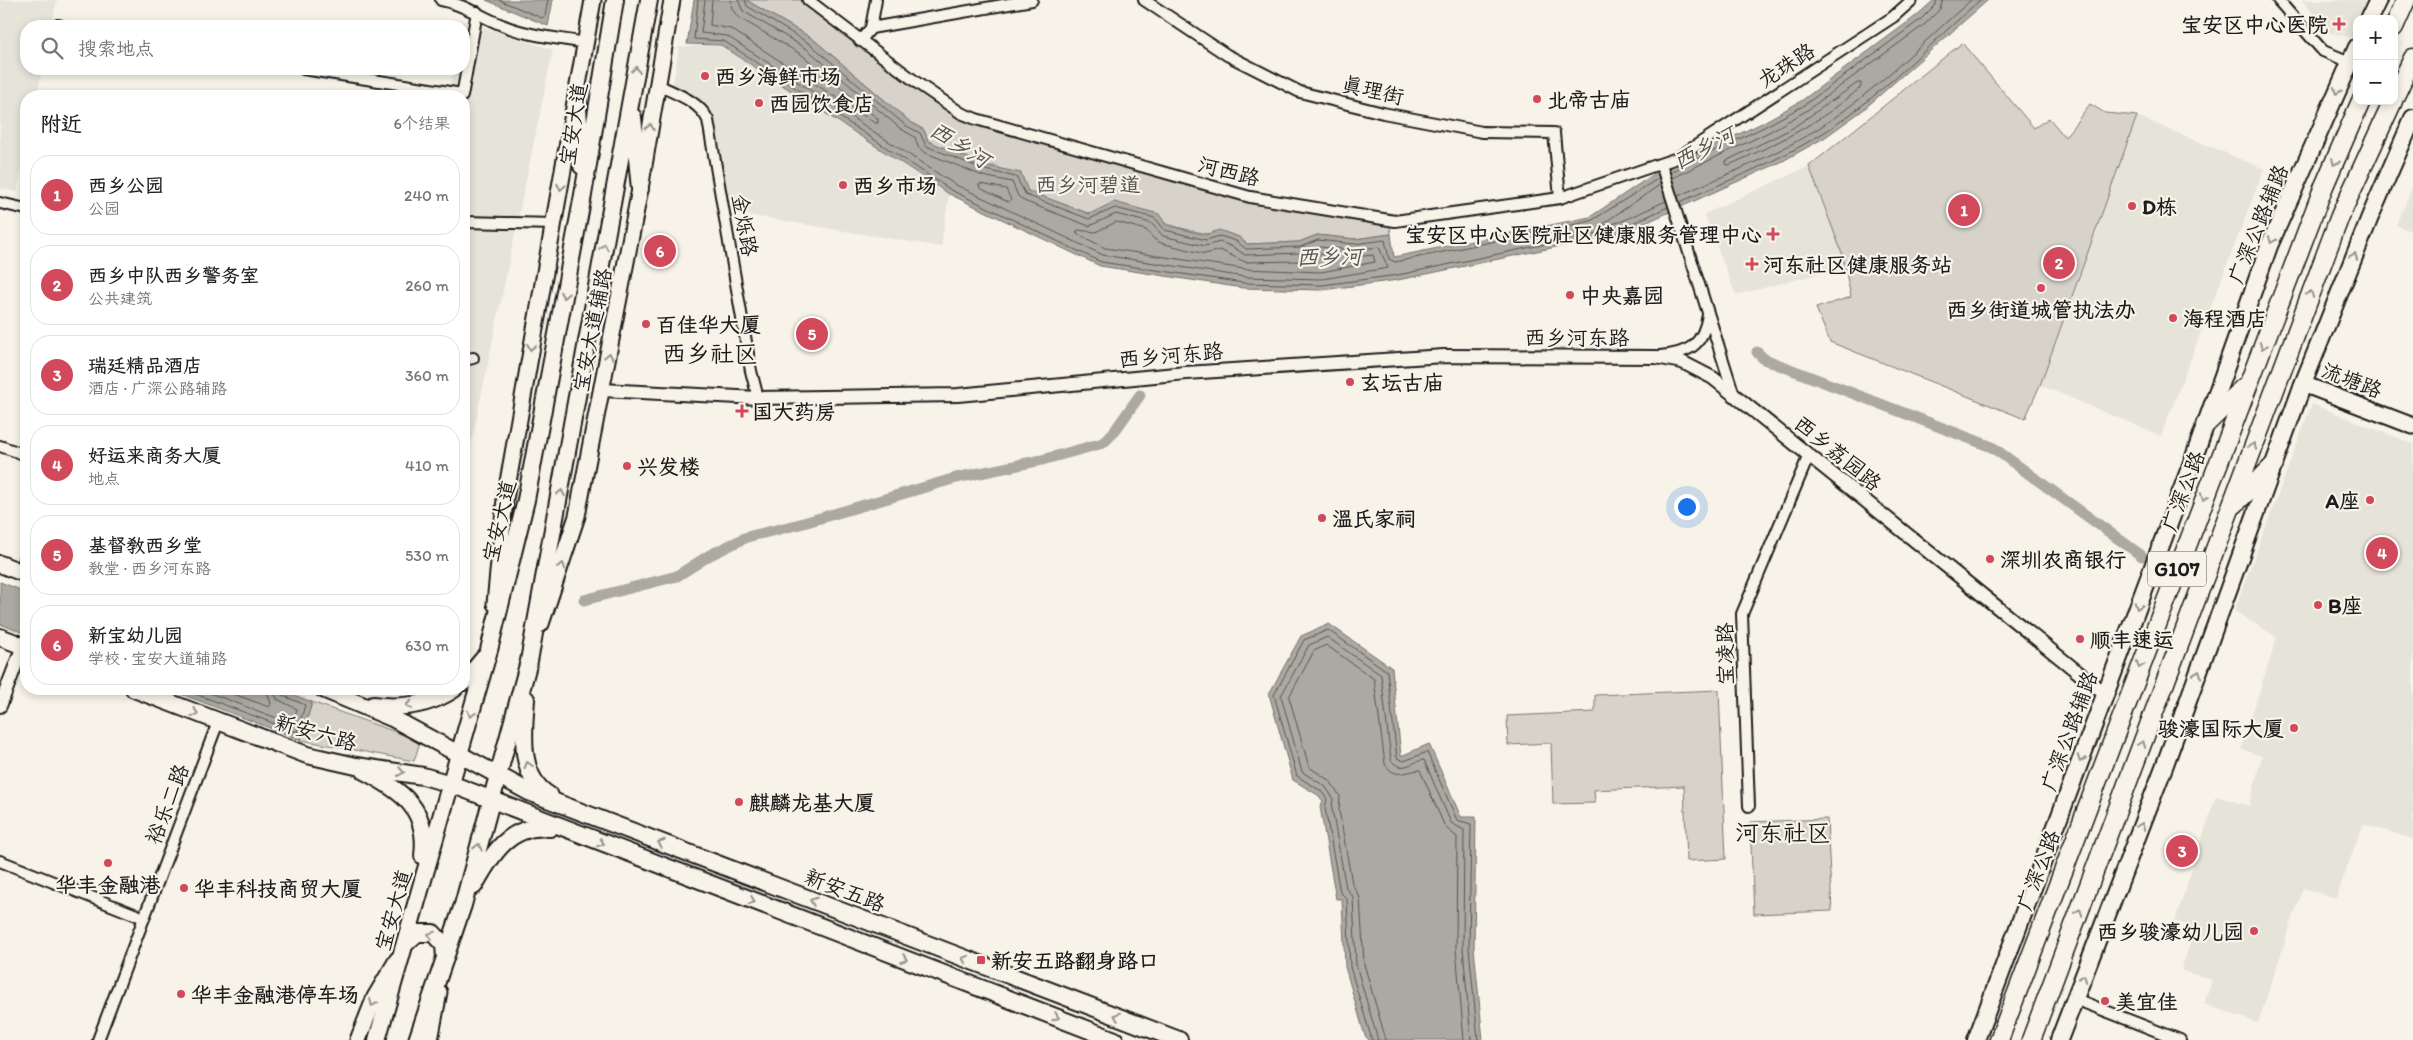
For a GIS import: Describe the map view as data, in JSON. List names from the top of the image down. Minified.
{"streets":{"highway":["广深公路","G107"],"main road":["宝安大道","广深公路辅路","宝安大道辅路","流塘路","新安六路","新安五路"],"street":["龙珠路","真理街","河西路","金烁路","西乡河东路","西乡荔园路","宝凌路","裕乐二路"]},"crossings":[["龙珠路","河西路"],["真理街","河西路"],["宝安大道","新安六路"],["广深公路辅路","西乡荔园路"],["金烁路","宝安大道辅路"],["金烁路","西乡河东路"],["宝安大道辅路","西乡河东路"],["西乡河东路","西乡荔园路"],["西乡荔园路","宝凌路"],["新安六路","裕乐二路"],["新安六路","新安五路"]],"districts":["西乡社区","河东社区"],"water":["西乡河"],"parks":["西乡河碧道"],"places":{"health":["宝安区中心医院","宝安区中心医院社区健康服务管理中心","河东社区健康服务站","国大药房"],"other":["西乡海鲜市场","北帝古庙","西园饮食店","西乡市场","D栋","西乡街道城管执法办","中央嘉园","海程酒店","百佳华大厦","玄坛古庙","兴发楼","A座","温氏家祠","深圳农商银行","B座","顺丰速运","骏濠国际大厦","麒麟龙基大厦","华丰金融港","华丰科技商贸大厦","西乡骏濠幼儿园","华丰金融港停车场","美宜佳"],"transit":["新安五路翻身路口"]},"page":{"map_buttons":["+","−"],"search":"搜索地点","heading":["附近","6个结果"],"list":[{"mark":"1","name":"西乡公园","note":"公园","value":"240 m"},{"mark":"2","name":"西乡中队西乡警务室","note":"公共建筑","value":"260 m"},{"mark":"3","name":"瑞廷精品酒店","note":"酒店 · 广深公路辅路","value":"360 m"},{"mark":"4","name":"好运来商务大厦","note":"地点","value":"410 m"},{"mark":"5","name":"基督教西乡堂","note":"教堂 · 西乡河东路","value":"530 m"},{"mark":"6","name":"新宝幼儿园","note":"学校 · 宝安大道辅路","value":"630 m"}],"pins":["1","6","2","5","4","3"]}}
